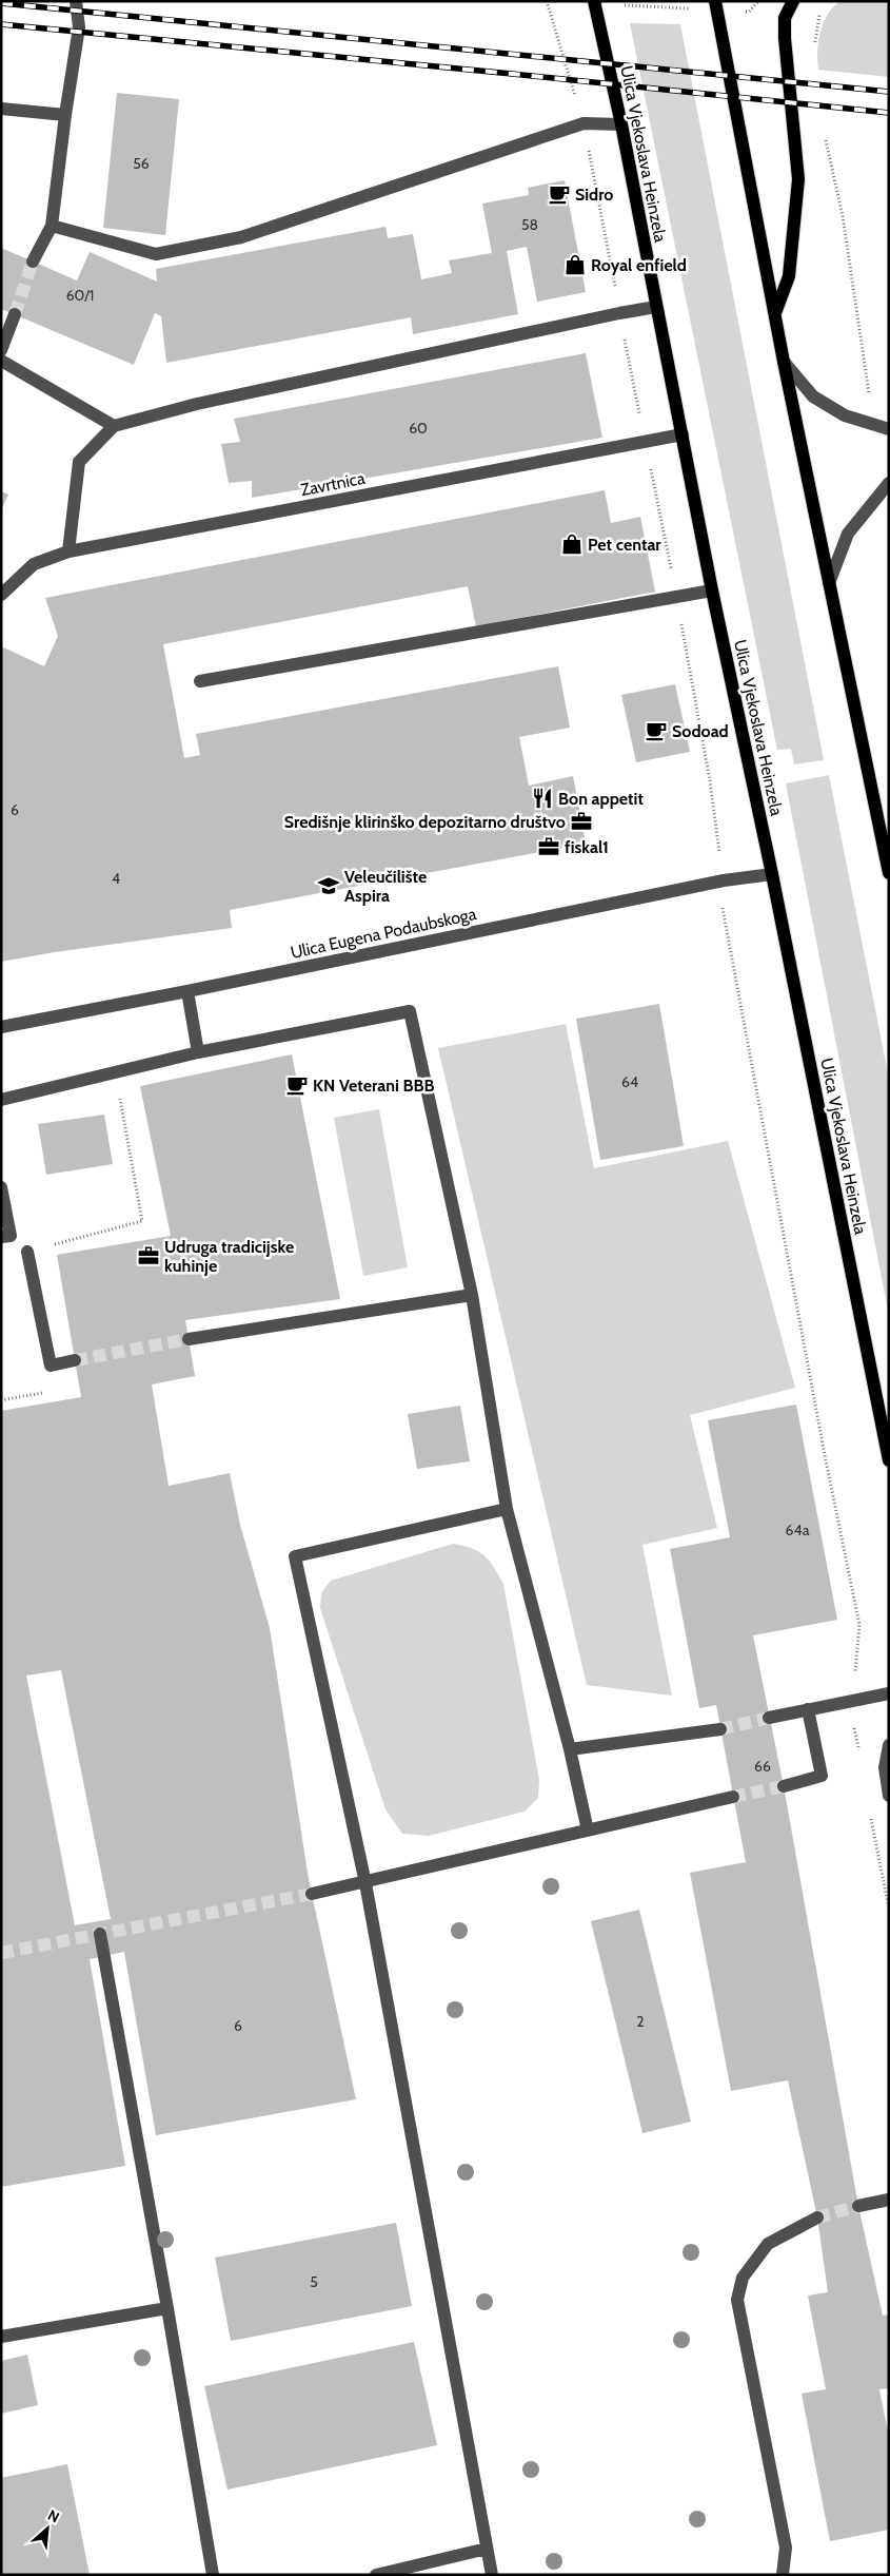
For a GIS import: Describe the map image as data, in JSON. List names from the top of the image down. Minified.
{"streets":{"main road":["Ulica Vjekoslava Heinzela"],"street":["Zavrtnica","Ulica Eugena Podaubskoga"]},"crossings":[["Ulica Vjekoslava Heinzela","Zavrtnica"],["Ulica Vjekoslava Heinzela","Ulica Eugena Podaubskoga"]],"places":{"cafe":["Sidro","Sodoad","KN Veterani BBB"],"shop":["Royal enfield","Pet centar"],"restaurant":["Bon appetit"],"office":["Središnje klirinško depozitarno društvo","fiskal1","Udruga tradicijske kuhinje"],"school or university":["Veleučilište Aspira"]},"house_numbers":["56","58","60/1","60","6","4","64","64a","66","2","6","5"],"north":"top right"}
